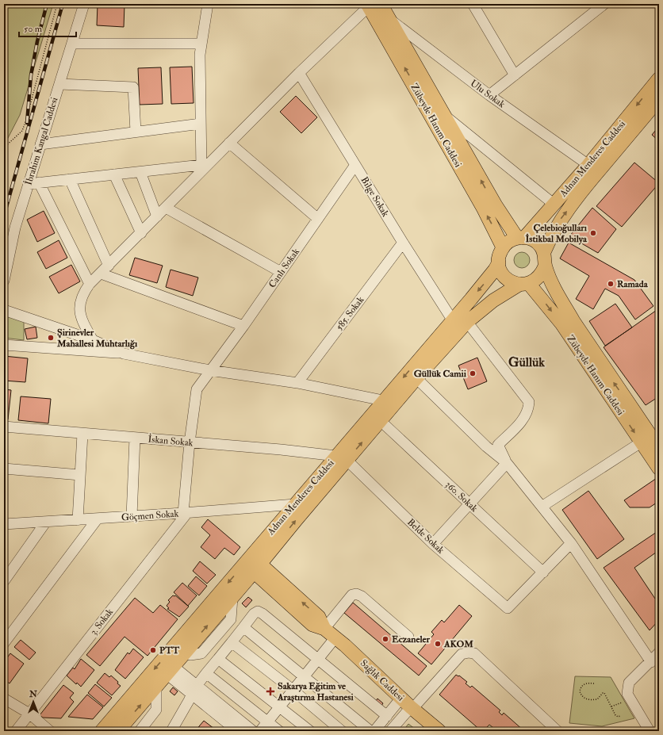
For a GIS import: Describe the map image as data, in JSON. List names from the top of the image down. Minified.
{"streets":{"main road":["Zübeyde Hanım Caddesi","Adnan Menderes Caddesi","Sağlık Caddesi"],"street":["Ulu Sokak","İbrahim Kangal Caddesi","Bilge Sokak","Canlı Sokak","585. Sokak","İskan Sokak","360. Sokak","Göçmen Sokak","Belde Sokak","3. Sokak"]},"crossings":[["Ulu Sokak","Zübeyde Hanım Caddesi"],["Ulu Sokak","Adnan Menderes Caddesi"],["Zübeyde Hanım Caddesi","Adnan Menderes Caddesi"],["Adnan Menderes Caddesi","Bilge Sokak"],["Adnan Menderes Caddesi","İskan Sokak"],["Adnan Menderes Caddesi","360. Sokak"],["Adnan Menderes Caddesi","Göçmen Sokak"],["Adnan Menderes Caddesi","Belde Sokak"],["Adnan Menderes Caddesi","Sağlık Caddesi"],["Bilge Sokak","Canlı Sokak"],["Bilge Sokak","585. Sokak"],["Canlı Sokak","İskan Sokak"],["Canlı Sokak","Göçmen Sokak"],["Canlı Sokak","3. Sokak"],["İskan Sokak","Belde Sokak"],["360. Sokak","Belde Sokak"],["Göçmen Sokak","3. Sokak"]],"districts":["Güllük"],"places":{"other":["Çelebioğulları İstikbal Mobilya","Ramada","Şirinevler Mahallesi Muhtarlığı","Güllük Camii","Eczaneler","AKOM","PTT"],"health":["Sakarya Eğitim ve Araştırma Hastanesi"]},"scale_bar":"50 m","north":"top"}
